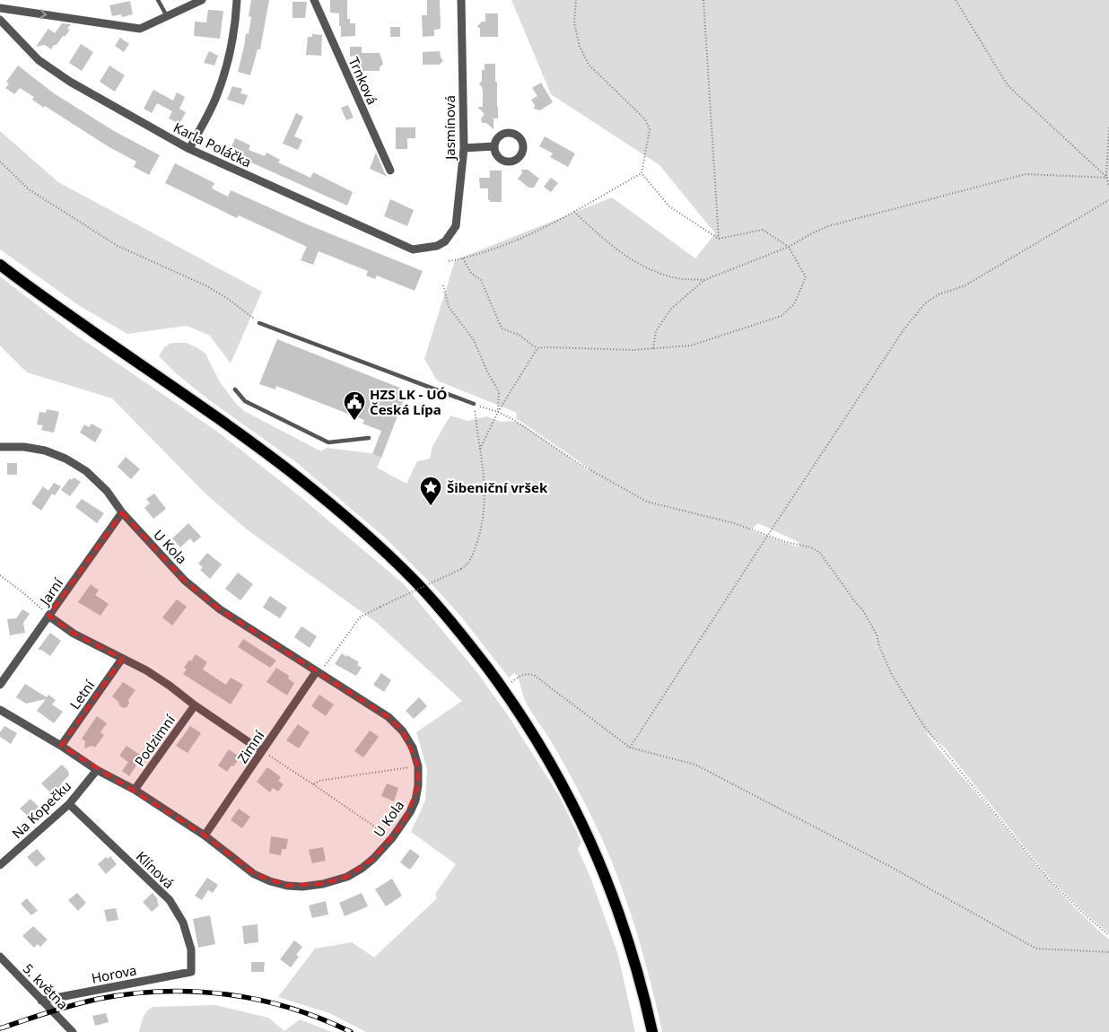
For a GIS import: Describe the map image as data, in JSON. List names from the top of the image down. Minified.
{"streets":{"street":["Trnková","Jasmínová","Karla Poláčka","U Kola","Jarní","Letní","Podzimní","Zimní","Na Kopečku","Klínová","Horova","5. května"]},"crossings":[["Jasmínová","Karla Poláčka"],["U Kola","Jarní"],["U Kola","Letní"],["U Kola","Podzimní"],["U Kola","Zimní"],["U Kola","Na Kopečku"],["Na Kopečku","Klínová"],["Klínová","Horova"],["Horova","5. května"]],"places":{"public building":["HZS LK - UÓ Česká Lípa"],"place":["Šibeniční vršek"]}}
